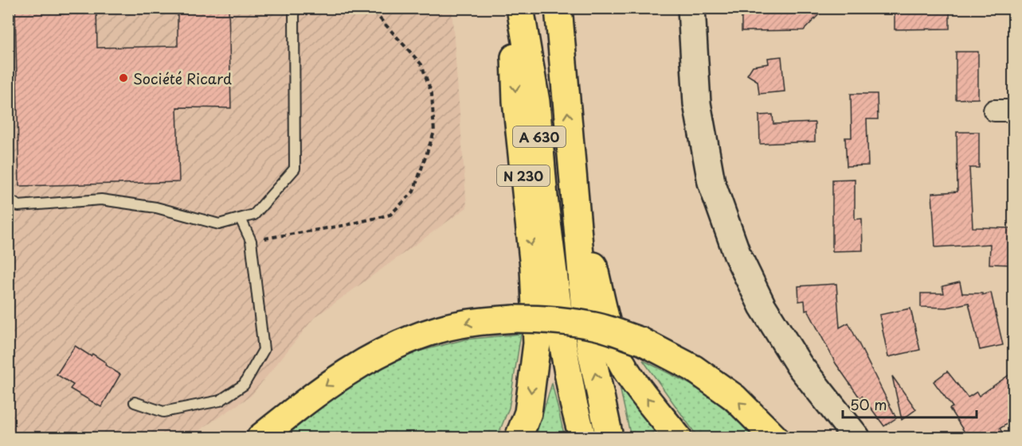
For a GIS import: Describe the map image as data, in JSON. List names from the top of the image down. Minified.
{"streets":{"highway":["A 630","N 230"]},"places":["Société Ricard"],"scale_bar":"50 m"}
